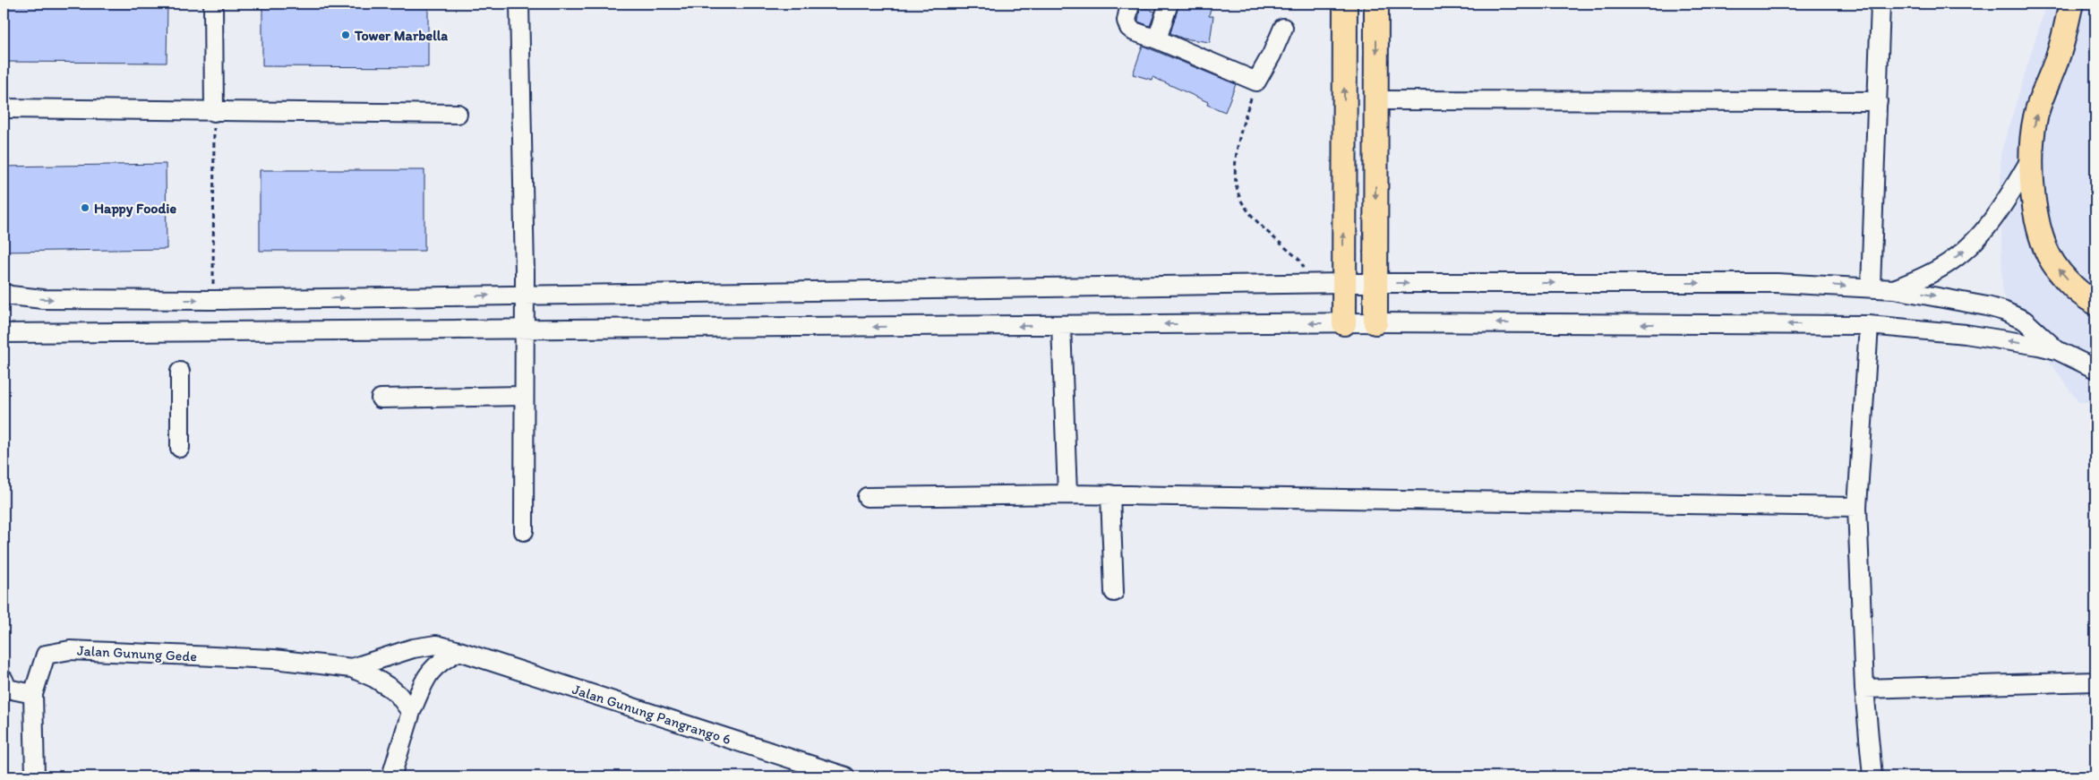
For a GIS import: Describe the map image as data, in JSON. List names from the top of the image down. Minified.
{"streets":{"street":["Jalan Gunung Gede","Jalan Gunung Pangrango 6"]},"crossings":[["Jalan Gunung Gede","Jalan Gunung Pangrango 6"]],"places":["Tower Marbella","Happy Foodie"]}
